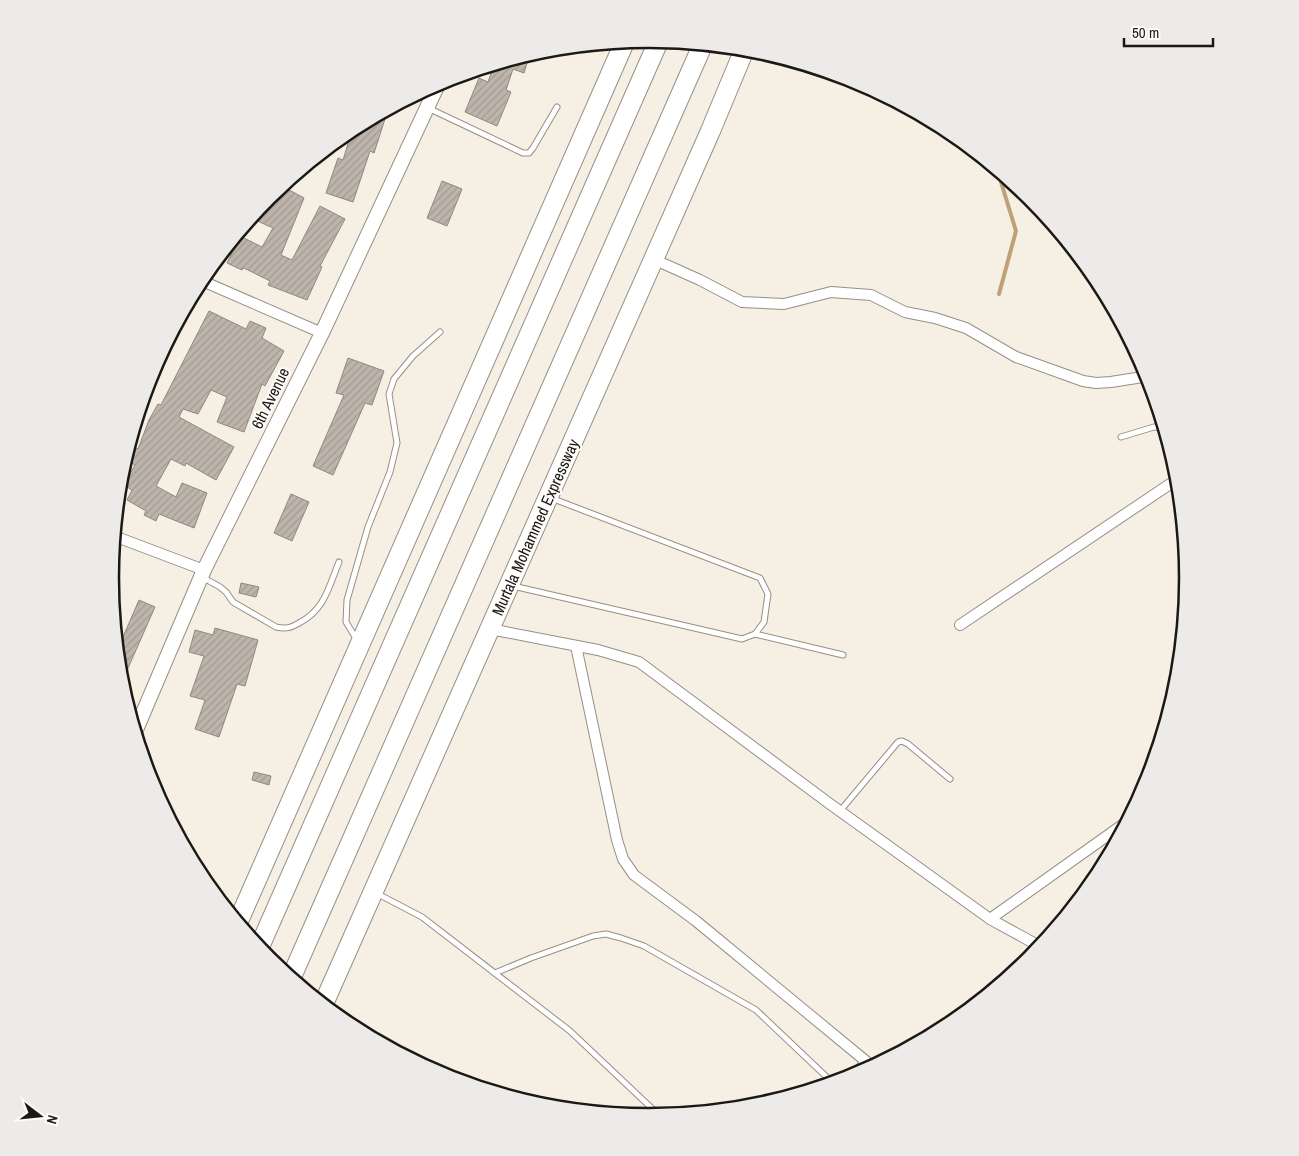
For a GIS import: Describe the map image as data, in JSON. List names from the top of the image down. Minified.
{"streets":{"highway":["Murtala Mohammed Expressway"],"street":["6th Avenue"]},"scale_bar":"50 m","north":"right"}
